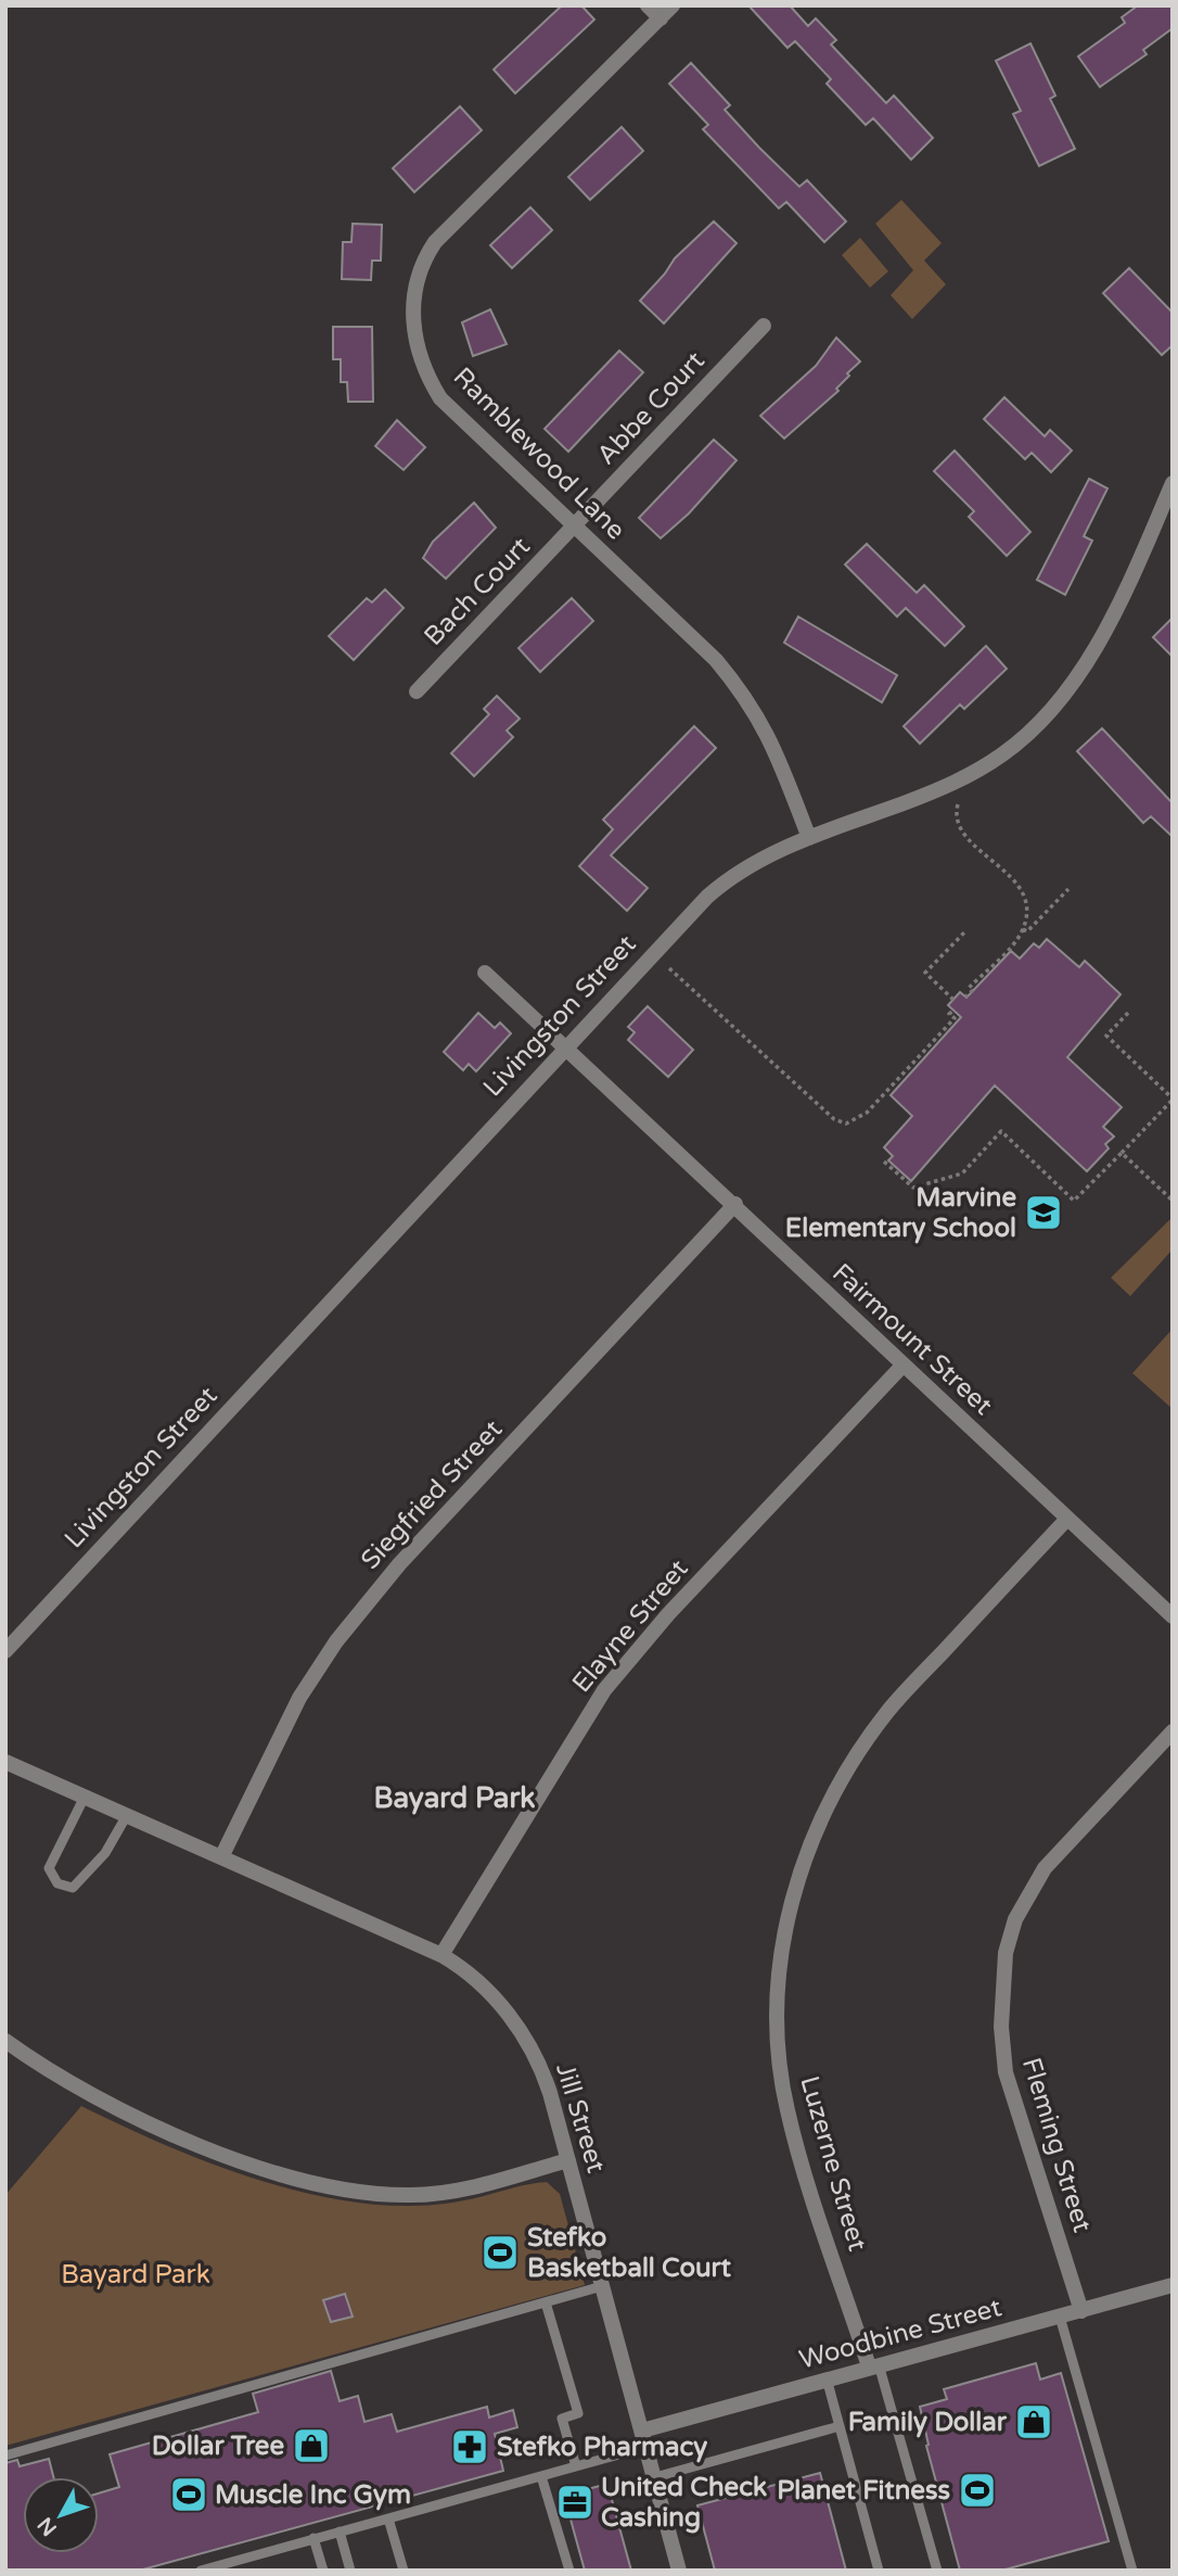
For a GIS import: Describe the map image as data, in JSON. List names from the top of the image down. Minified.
{"streets":{"street":["Abbe Court","Ramblewood Lane","Bach Court","Livingston Street","Fairmount Street","Siegfried Street","Elayne Street","Jill Street","Fleming Street","Luzerne Street","Woodbine Street"]},"crossings":[["Abbe Court","Ramblewood Lane"],["Abbe Court","Bach Court"],["Ramblewood Lane","Bach Court"],["Ramblewood Lane","Livingston Street"],["Livingston Street","Fairmount Street"],["Fairmount Street","Siegfried Street"],["Fairmount Street","Elayne Street"],["Fairmount Street","Luzerne Street"],["Siegfried Street","Jill Street"],["Elayne Street","Jill Street"],["Jill Street","Woodbine Street"],["Fleming Street","Woodbine Street"],["Luzerne Street","Woodbine Street"]],"districts":["Bayard Park"],"parks":["Bayard Park"],"places":{"school or university":["Marvine Elementary School"],"sports":["Stefko Basketball Court","Planet Fitness","Muscle Inc Gym"],"shop":["Family Dollar","Dollar Tree"],"pharmacy":["Stefko Pharmacy"],"office":["United Check Cashing"]},"north":"bottom left"}
